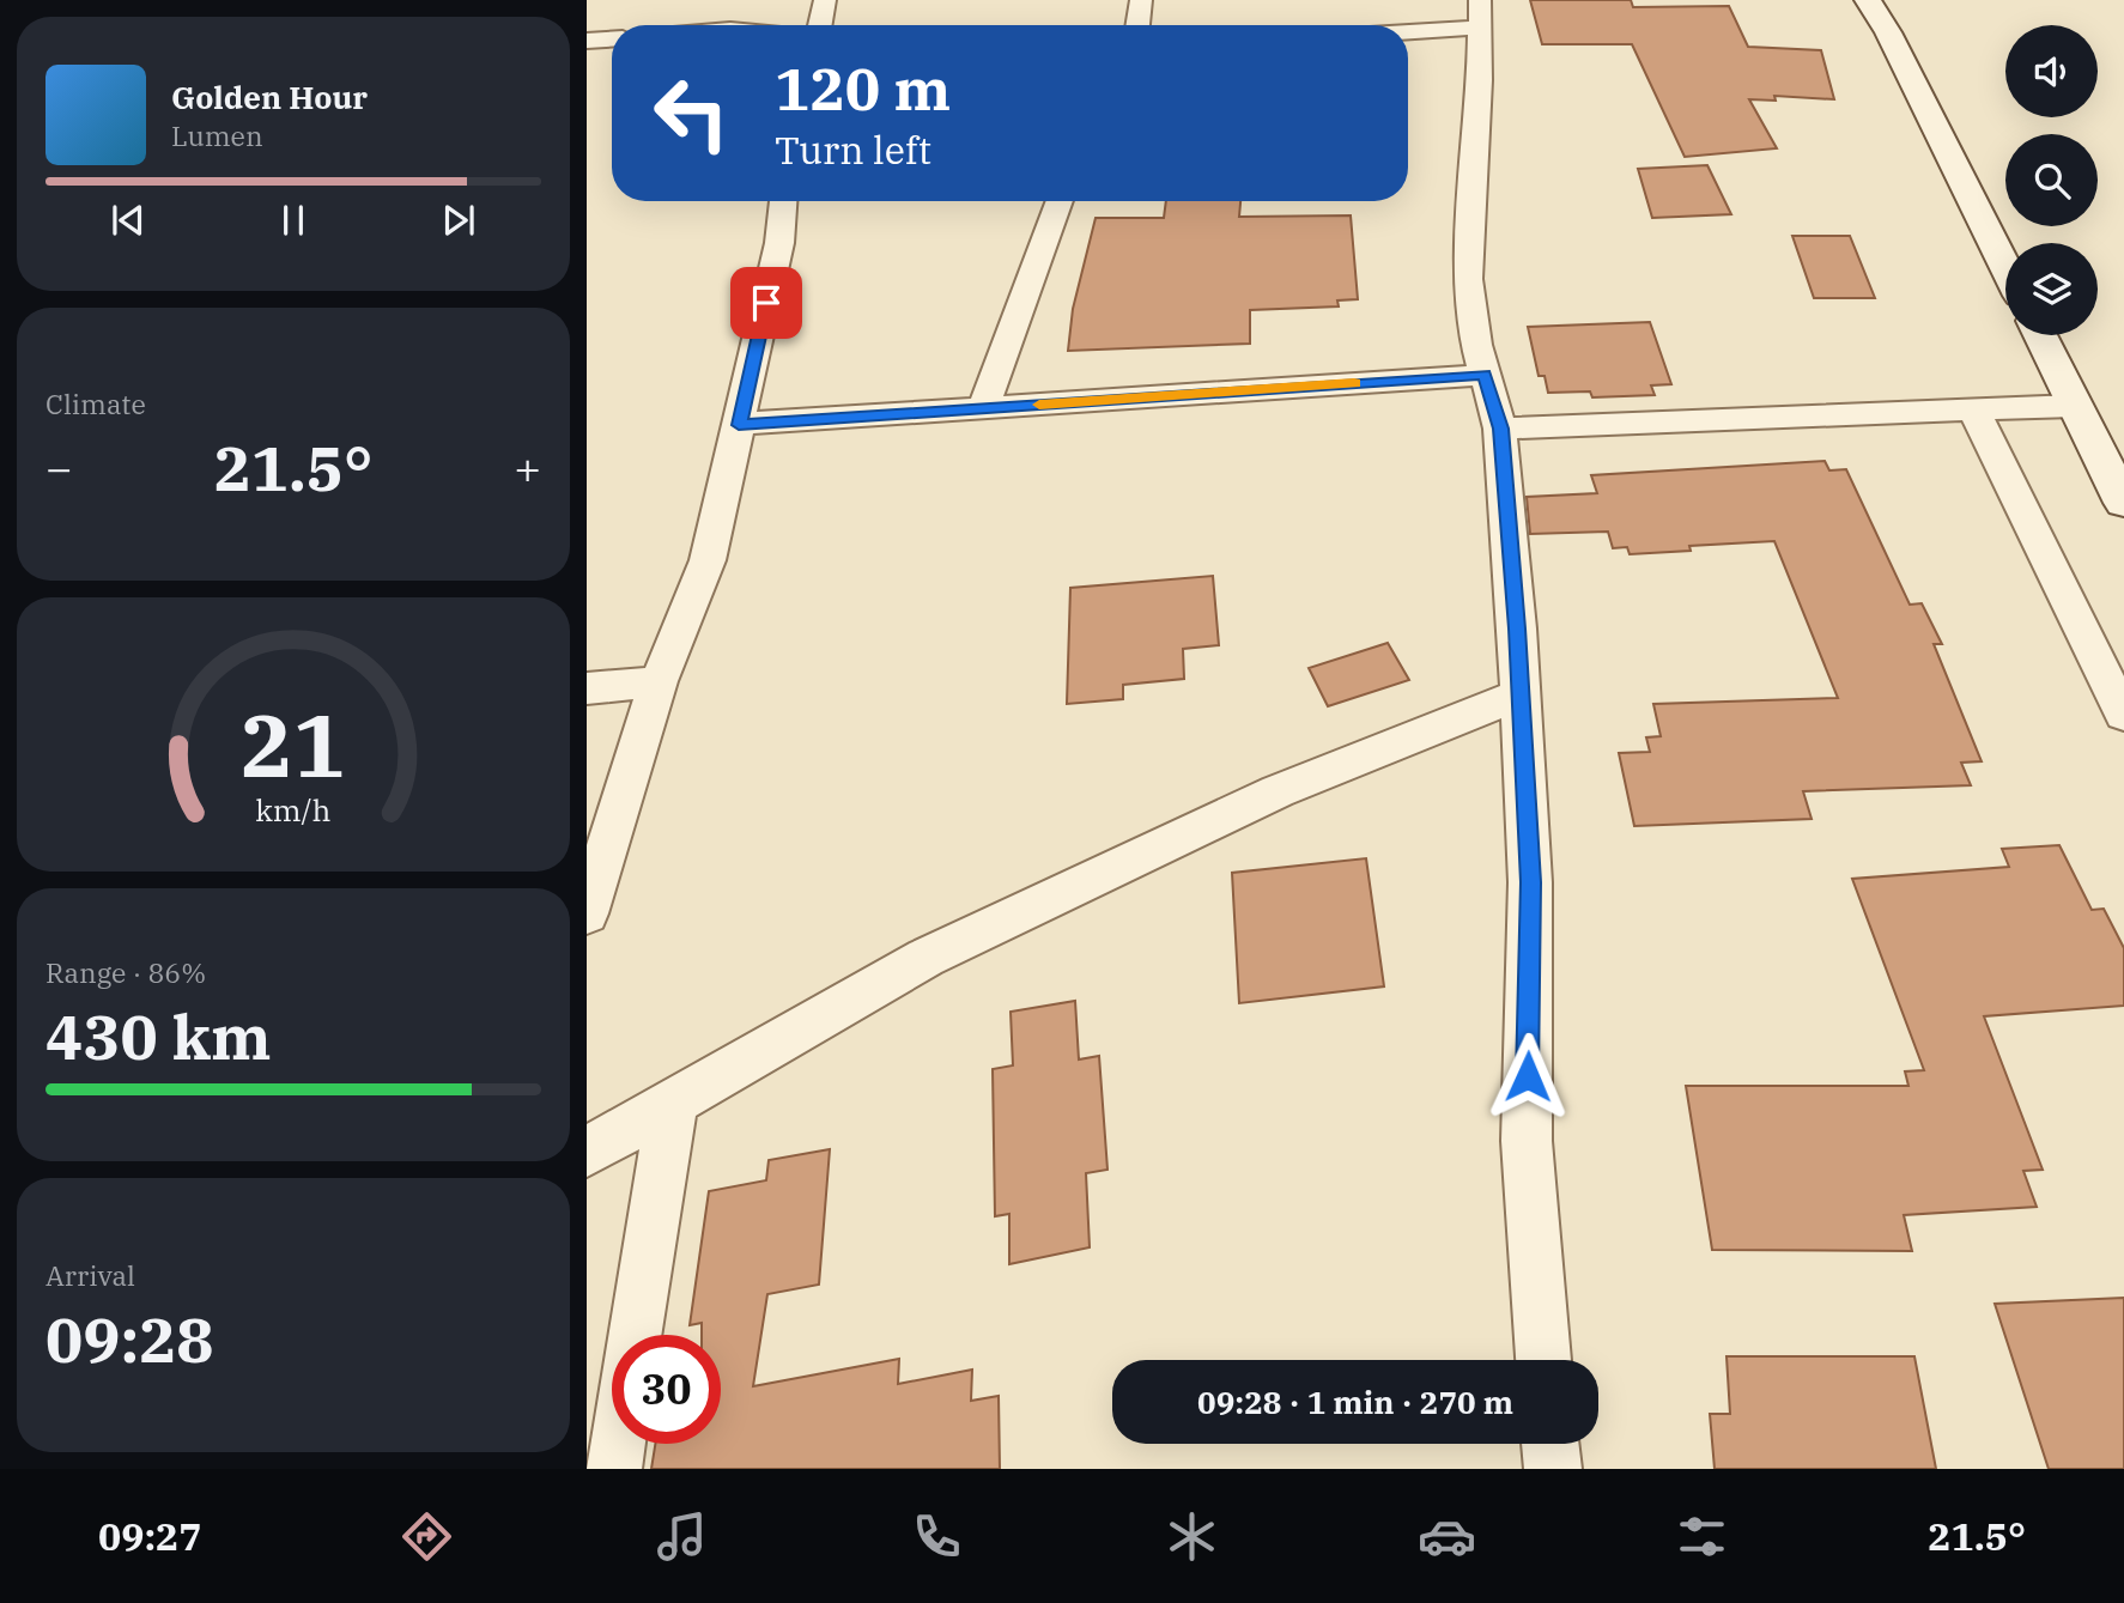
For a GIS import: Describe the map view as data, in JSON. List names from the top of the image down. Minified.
{"page":{"turn":["120 m","Turn left"],"song":["Golden Hour","Lumen"],"tile":["Climate",["Range · 86%","430 km"],["Arrival","09:28"]],"heat":["−","21.5°","+"],"limit":"30","trip":"09:28 · 1 min · 270 m","tabs":["09:27","21.5°"],"gauge":["21","km/h"]}}
